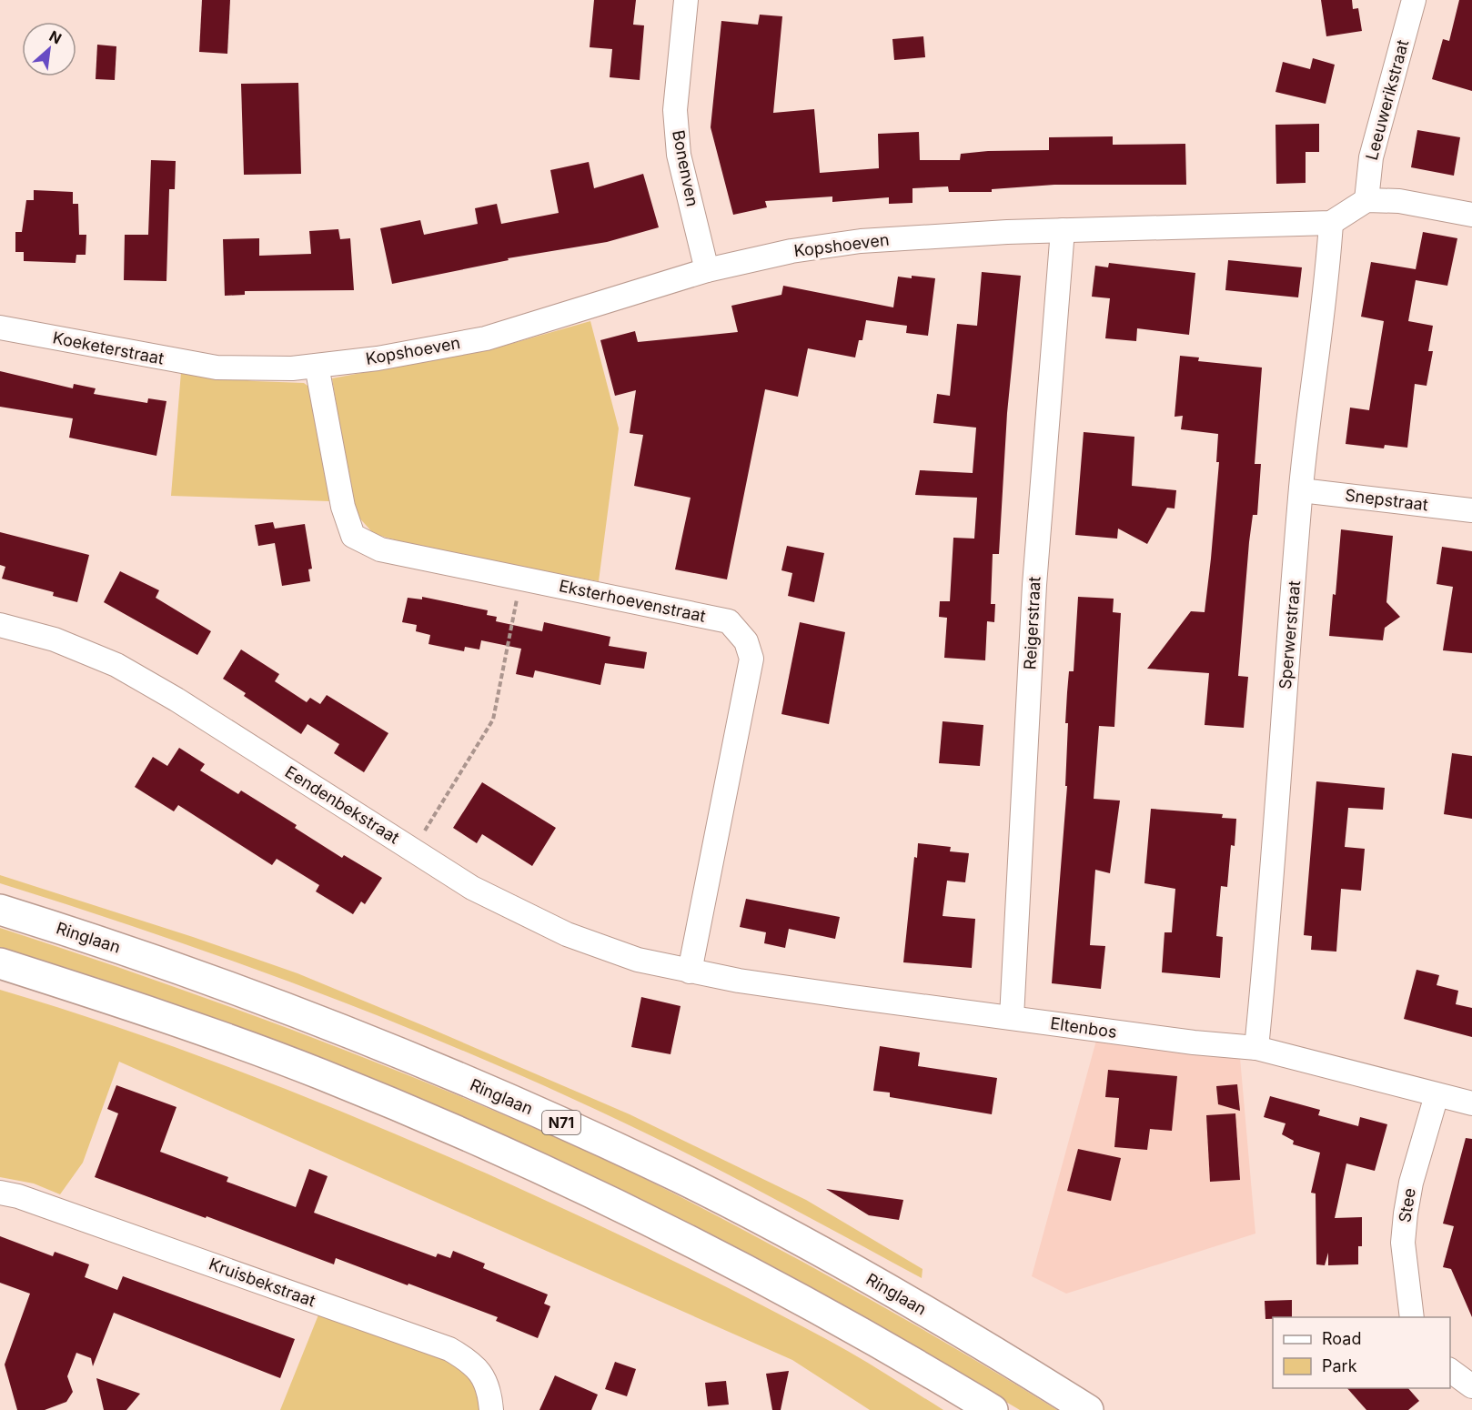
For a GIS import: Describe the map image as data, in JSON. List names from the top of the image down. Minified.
{"streets":{"highway":["Ringlaan","N71"],"street":["Leeuwerikstraat","Bonenven","Kopshoeven","Koeketerstraat","Snepstraat","Eksterhoevenstraat","Reigerstraat","Sperwerstraat","Eendenbekstraat","Eltenbos","Stee","Kruisbekstraat"]},"crossings":[["Bonenven","Kopshoeven"],["Kopshoeven","Koeketerstraat"],["Kopshoeven","Eksterhoevenstraat"],["Kopshoeven","Reigerstraat"],["Kopshoeven","Sperwerstraat"],["Snepstraat","Sperwerstraat"],["Eksterhoevenstraat","Eendenbekstraat"],["Eksterhoevenstraat","Eltenbos"],["Reigerstraat","Eltenbos"],["Sperwerstraat","Eltenbos"],["Eendenbekstraat","Eltenbos"],["Eltenbos","Stee"]],"legend":["Road","Park"],"north":"top right"}
